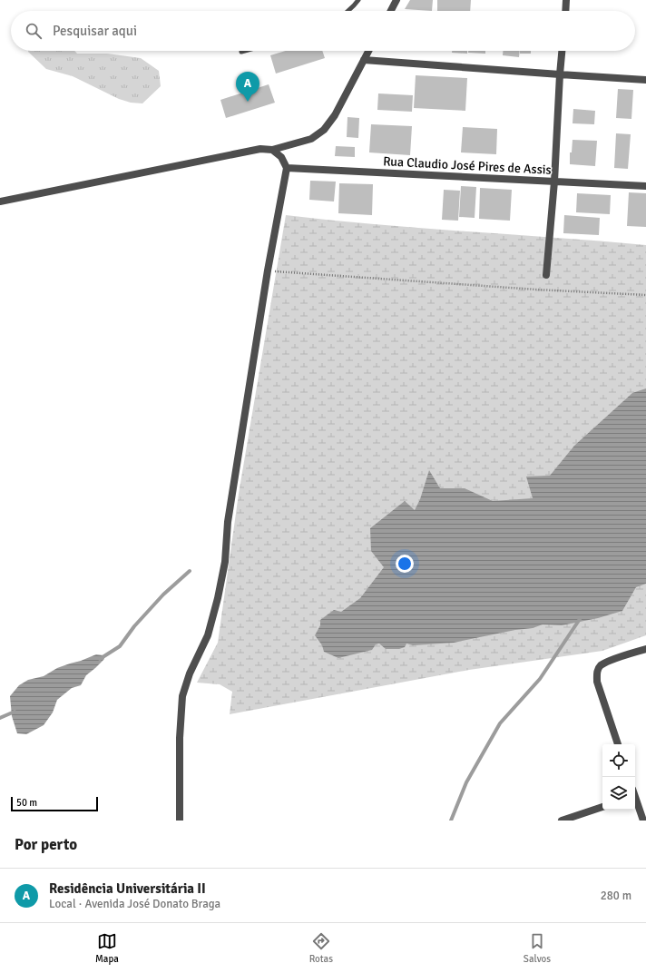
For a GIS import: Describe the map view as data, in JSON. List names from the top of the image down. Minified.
{"streets":{"street":["Rua Claudio José Pires de Assis"]},"scale_bar":"50 m","page":{"search":"Pesquisar aqui","pins":"A","scale":"50 m","heading":"Por perto","list":[{"mark":"A","name":"Residência Universitária II","note":"Local · Avenida José Donato Braga","value":"280 m"}],"nav":["Mapa","Rotas","Salvos"]}}
